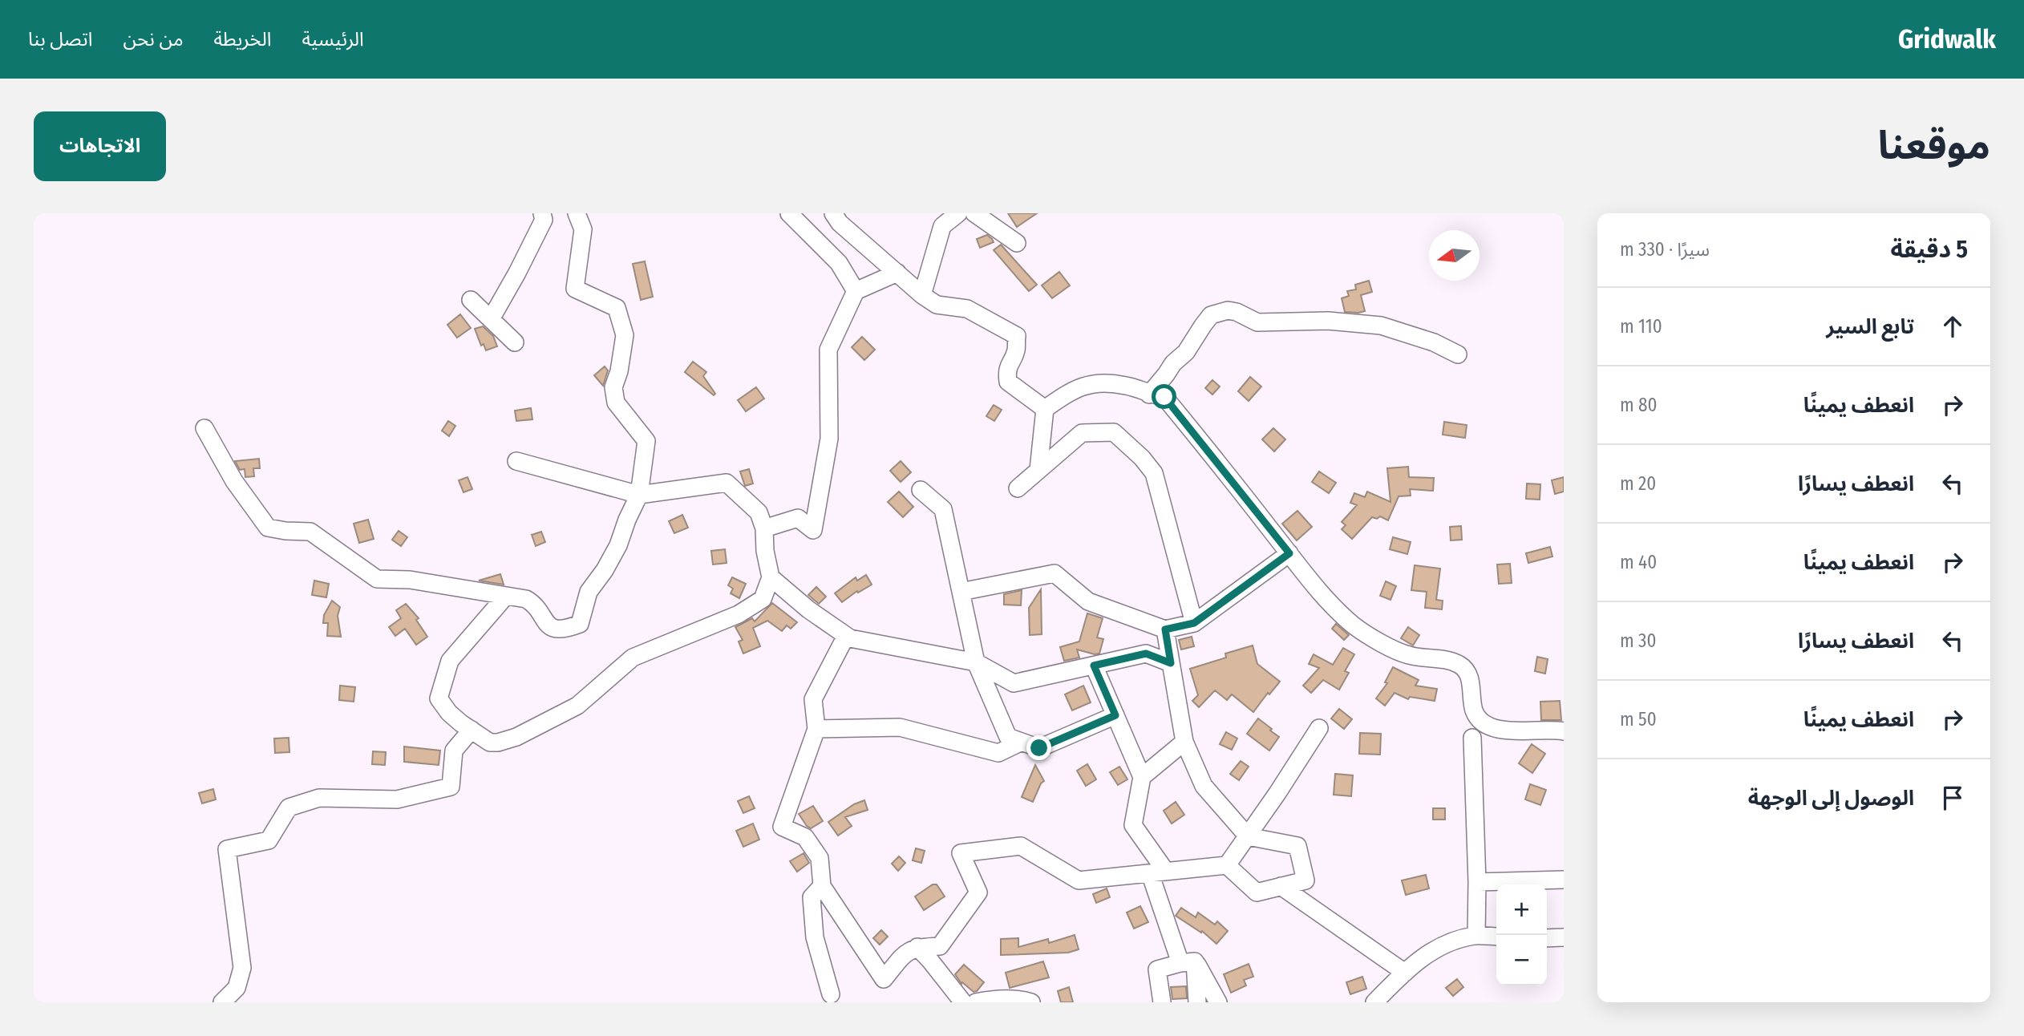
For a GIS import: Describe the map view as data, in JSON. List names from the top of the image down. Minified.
{"north":"left","page":{"header":"Gridwalk","nav":["الرئيسية","الخريطة","من نحن","اتصل بنا"],"title":"موقعنا","buttons":"الاتجاهات","heading":["5 دقيقة","سيرًا · 330 m"],"list":[["تابع السير","110 m"],["انعطف يمينًا","80 m"],["انعطف يسارًا","20 m"],["انعطف يمينًا","40 m"],["انعطف يسارًا","30 m"],["انعطف يمينًا","50 m"],"الوصول إلى الوجهة"],"map_buttons":["+","−"]}}
